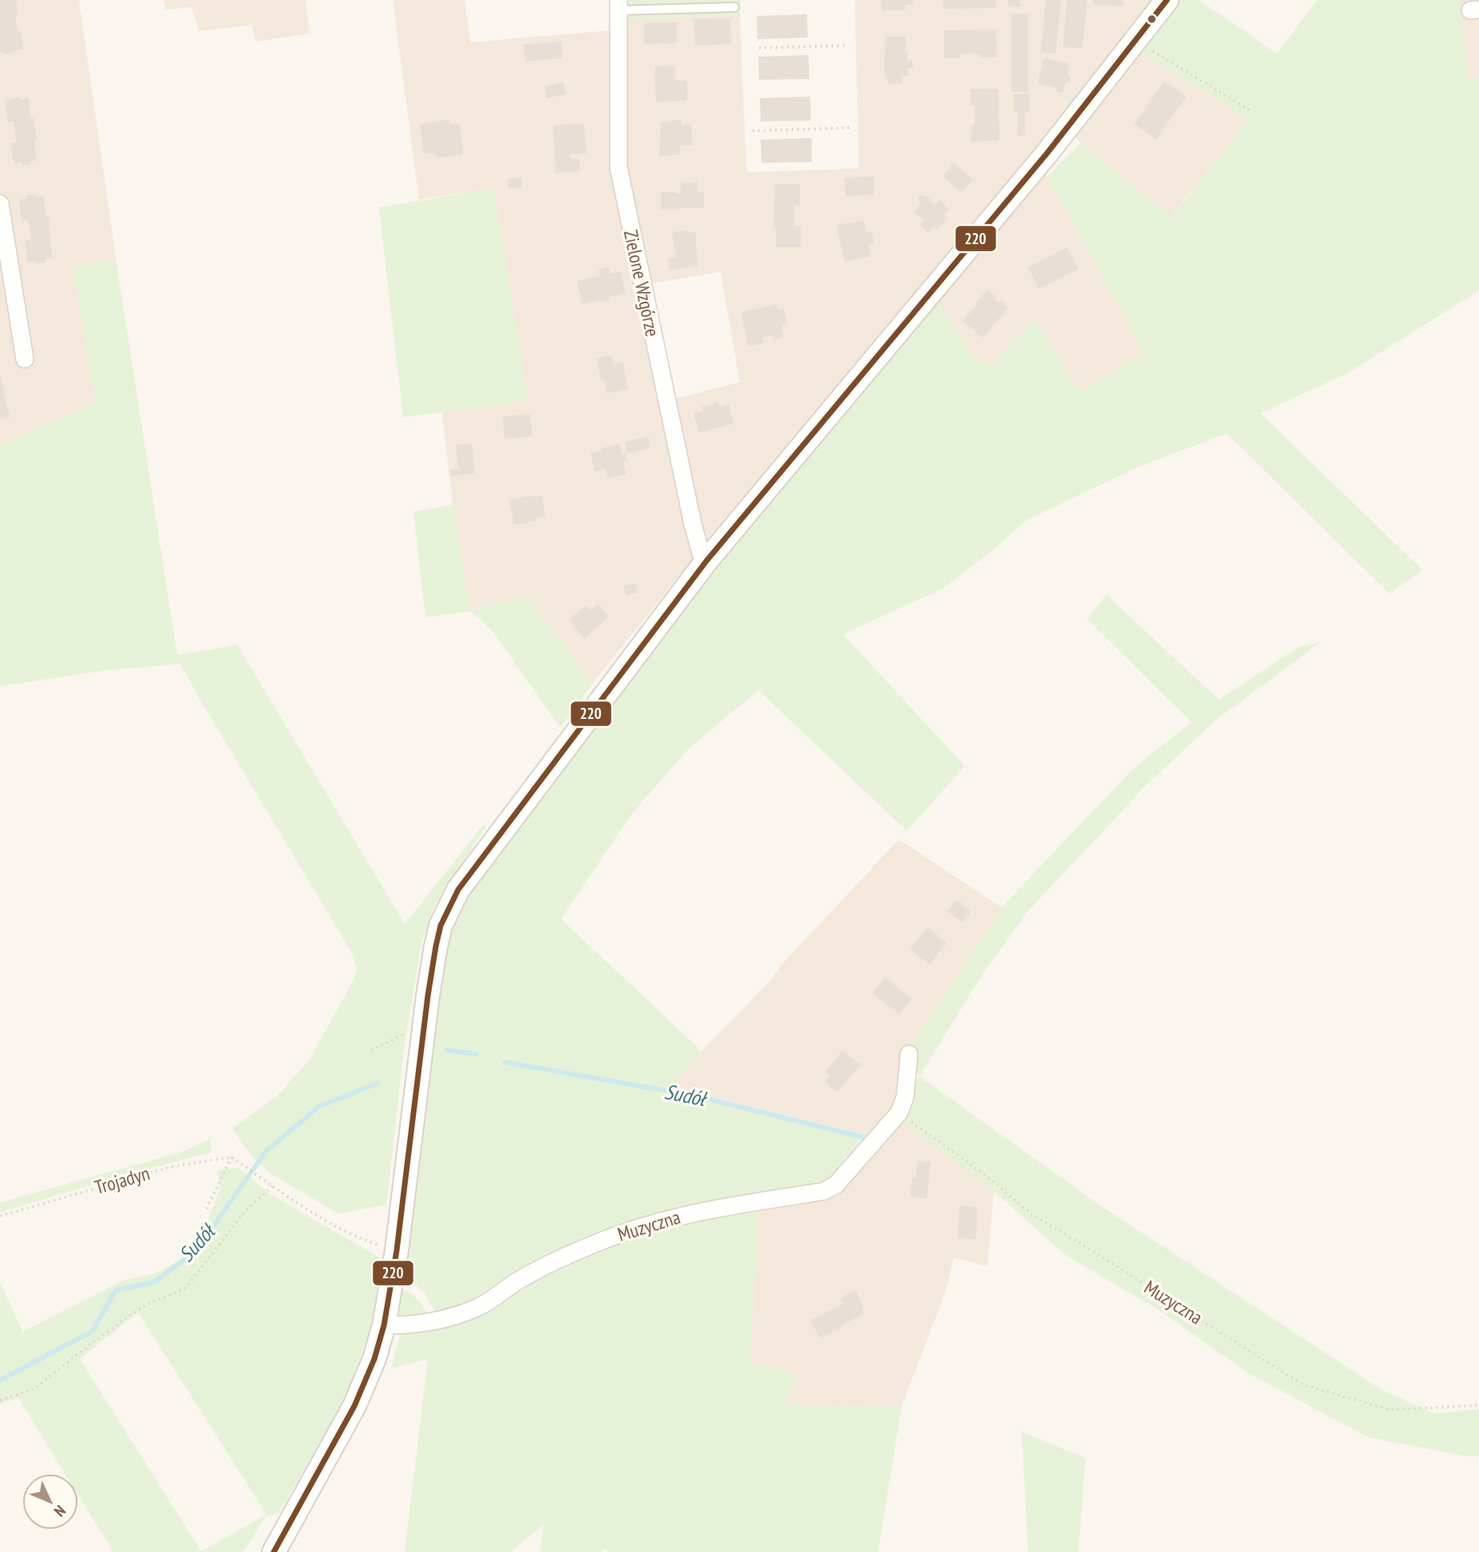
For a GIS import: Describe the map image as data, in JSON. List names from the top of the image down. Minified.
{"streets":{"street":["Zielone Wzgórze","Muzyczna"],"path":["Trojadyn"]},"water":["Sudół"],"lines":["transit line 220"],"north":"bottom right"}
